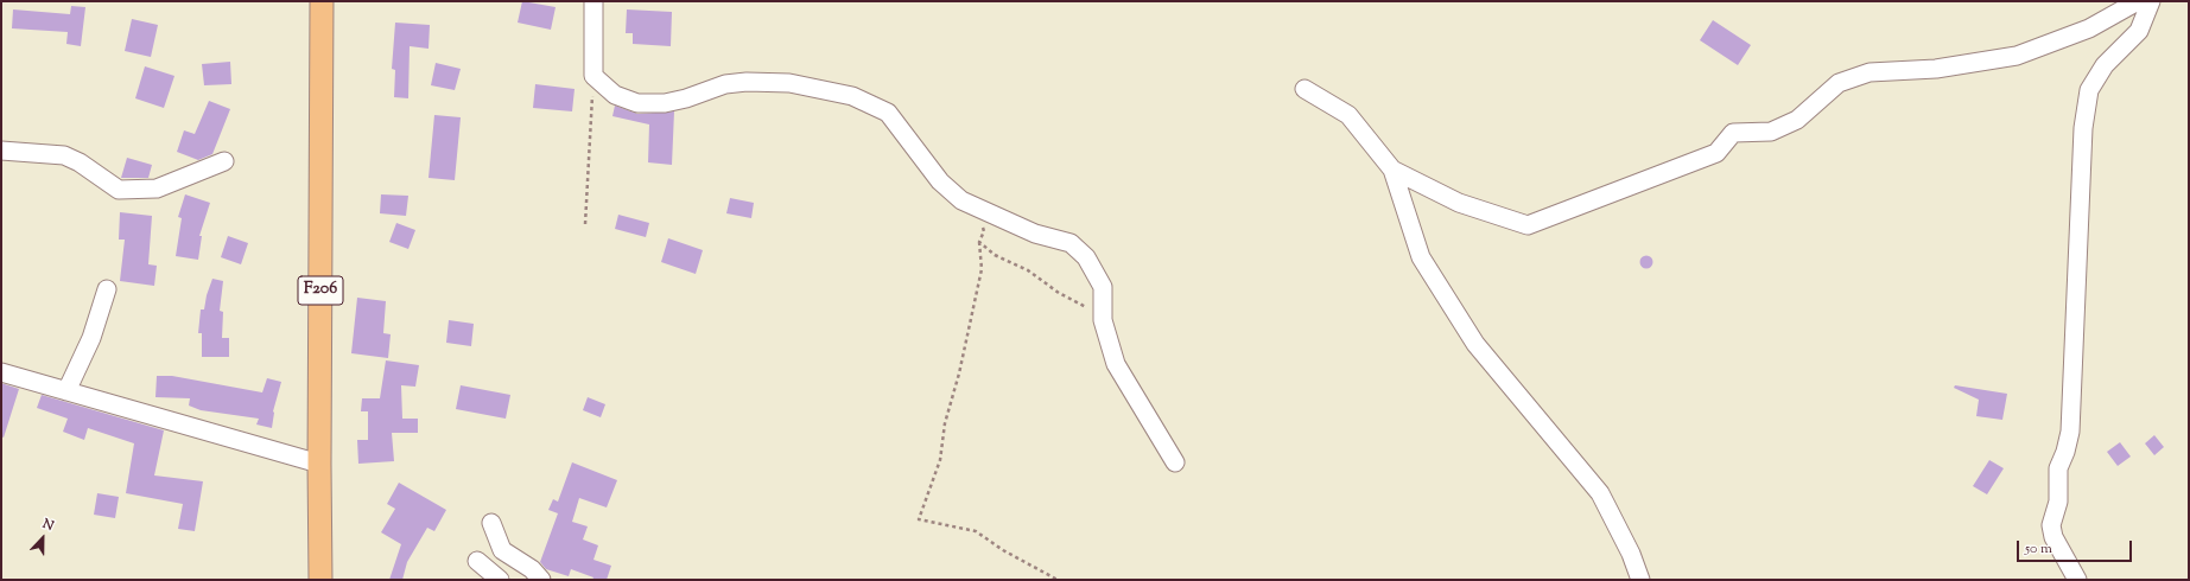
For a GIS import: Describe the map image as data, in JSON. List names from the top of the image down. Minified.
{"streets":{"main road":["F206"]},"scale_bar":"50 m","north":"top"}
